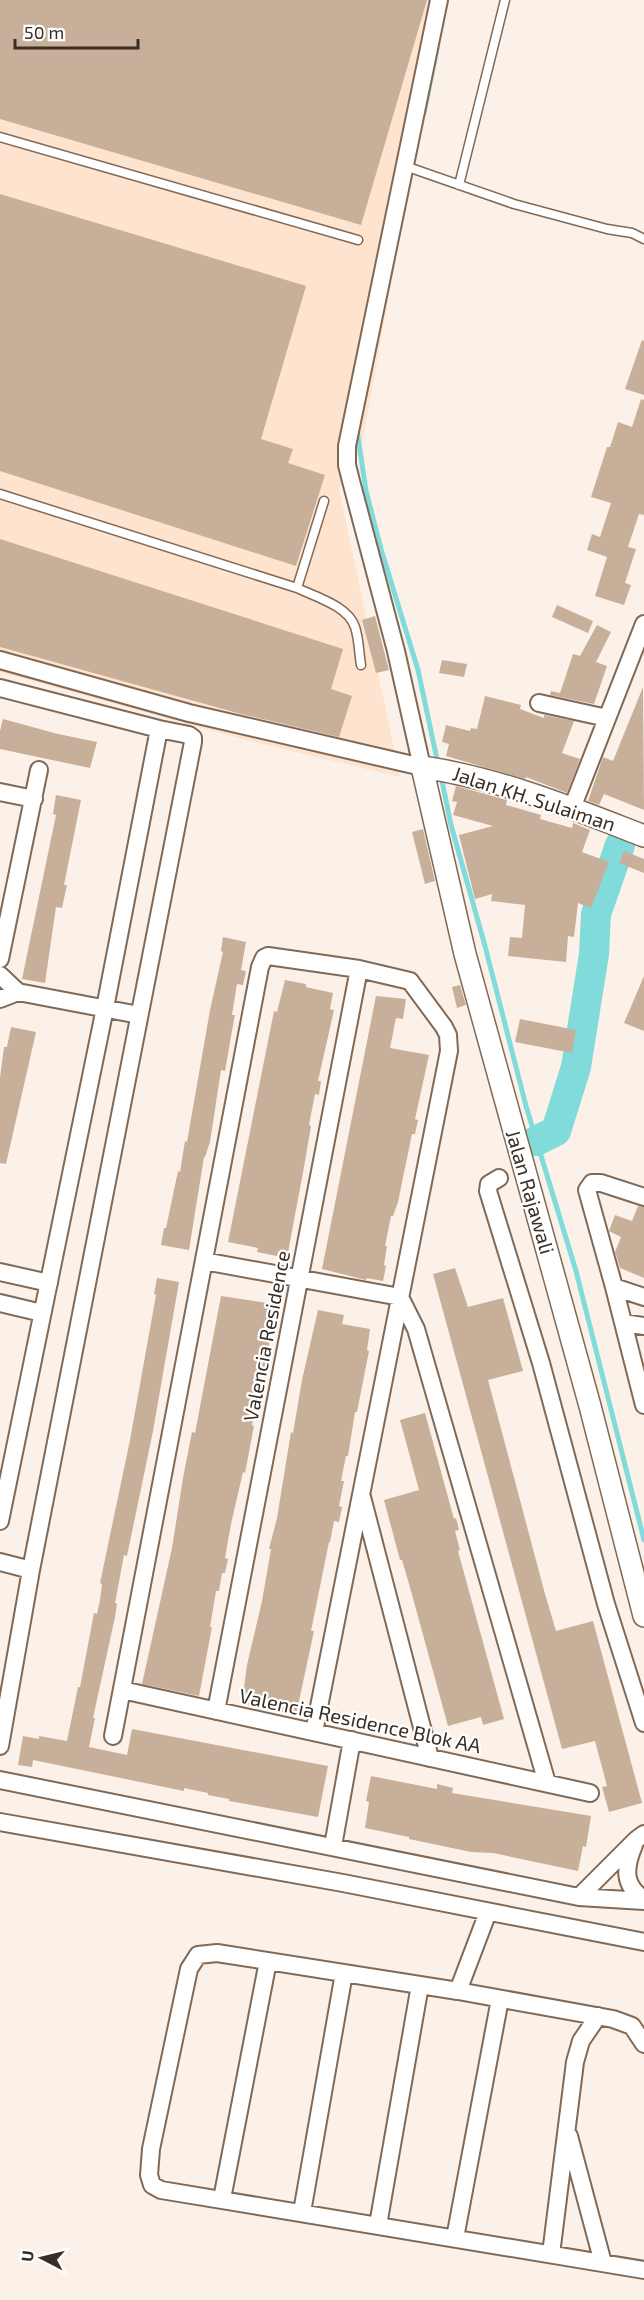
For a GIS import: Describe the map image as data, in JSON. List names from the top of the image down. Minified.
{"streets":{"street":["Jalan KH. Sulaiman","Jalan Rajawali","Valencia Residence","Valencia Residence Blok AA"]},"crossings":[["Jalan KH. Sulaiman","Jalan Rajawali"],["Valencia Residence","Valencia Residence Blok AA"]],"scale_bar":"50 m","north":"left"}
